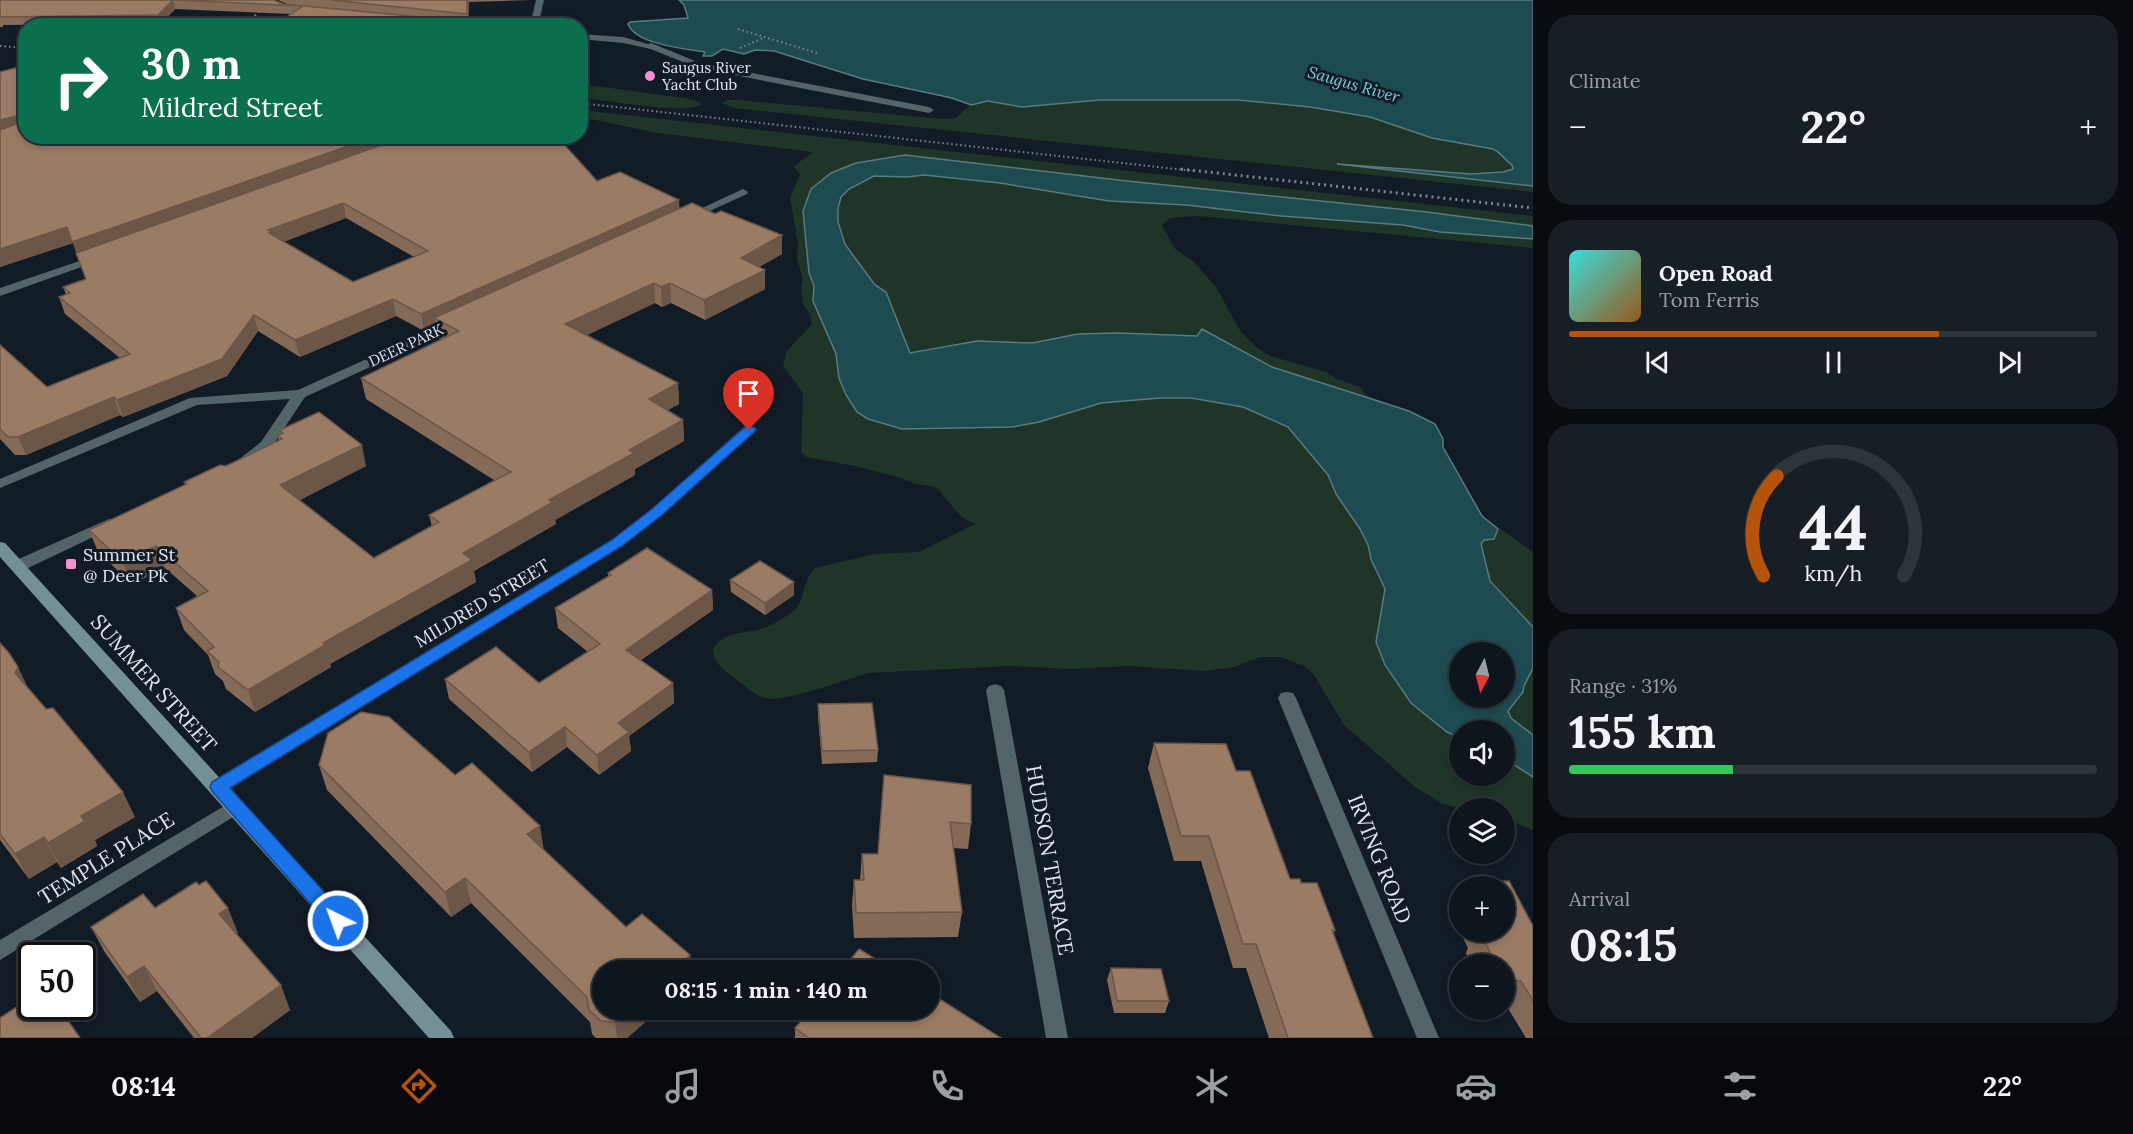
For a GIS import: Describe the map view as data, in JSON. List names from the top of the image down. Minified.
{"streets":{"main road":["SUMMER STREET"],"street":["DEER PARK","MILDRED STREET","TEMPLE PLACE","IRVING ROAD","HUDSON TERRACE"]},"crossings":[["MILDRED STREET","SUMMER STREET"],["SUMMER STREET","TEMPLE PLACE"]],"water":["Saugus River"],"places":{"other":["Saugus River Yacht Club"],"transit":["Summer St @ Deer Pk"]},"north":"bottom","page":{"tile":["Climate",["Range · 31%","155 km"],["Arrival","08:15"]],"turn":["30 m","Mildred Street"],"heat":["−","22°","+"],"song":["Open Road","Tom Ferris"],"map_buttons":["+","−"],"limit":"50","trip":"08:15 · 1 min · 140 m","tabs":["08:14","22°"],"gauge":["44","km/h"]}}
